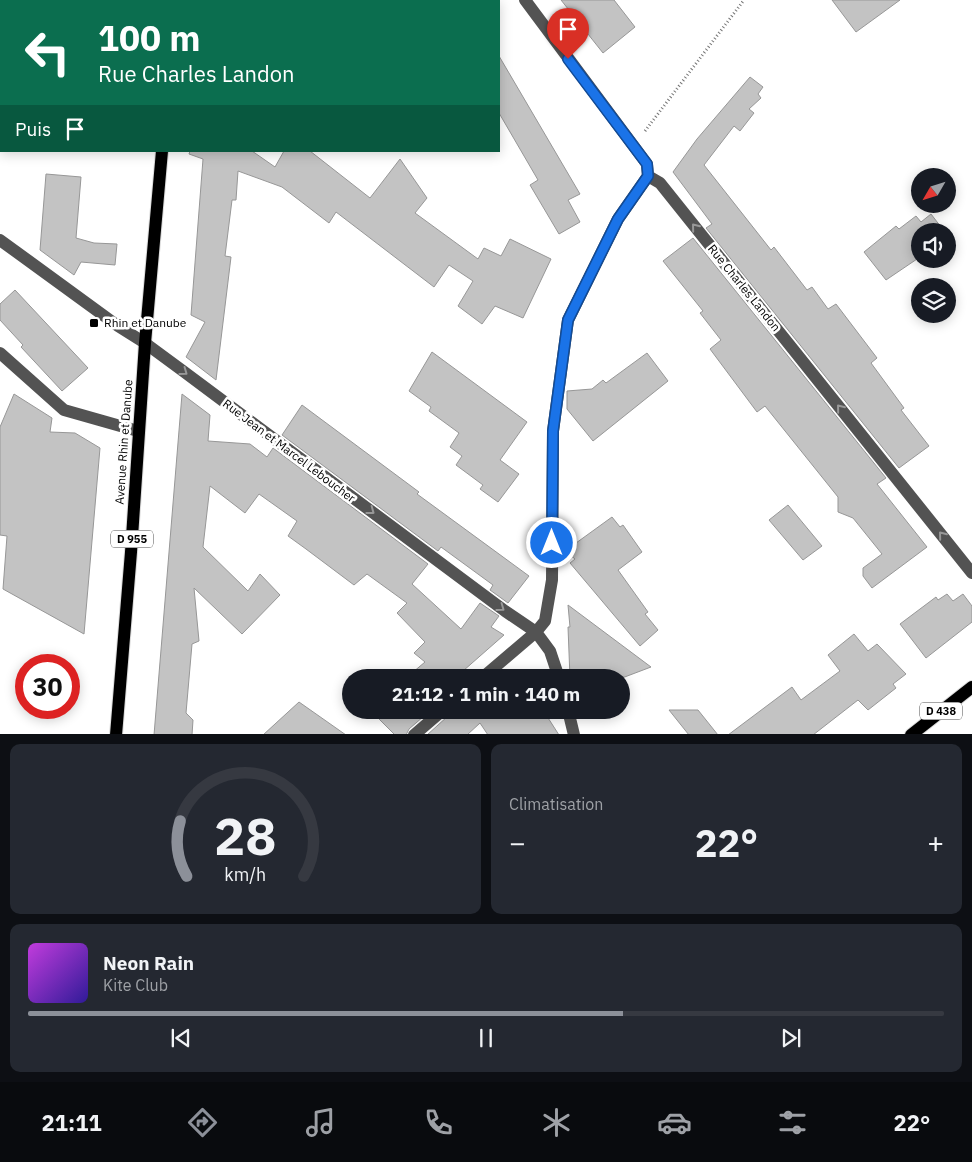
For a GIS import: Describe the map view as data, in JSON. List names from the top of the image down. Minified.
{"streets":{"main road":["Avenue Rhin et Danube","D 955","D 438"],"street":["Rue Charles Landon","Rue Jean et Marcel Leboucher"]},"crossings":[["Avenue Rhin et Danube","Rue Jean et Marcel Leboucher"]],"one_way":["Rue Charles Landon","Rue Jean et Marcel Leboucher"],"places":{"transit":["Rhin et Danube"]},"north":"bottom left","page":{"turn":["100 m","Rue Charles Landon"],"then":"Puis","limit":"30","trip":"21:12 · 1 min · 140 m","tile":"Climatisation","heat":["−","22°","+"],"song":["Neon Rain","Kite Club"],"tabs":["21:11","22°"],"gauge":["28","km/h"]}}
